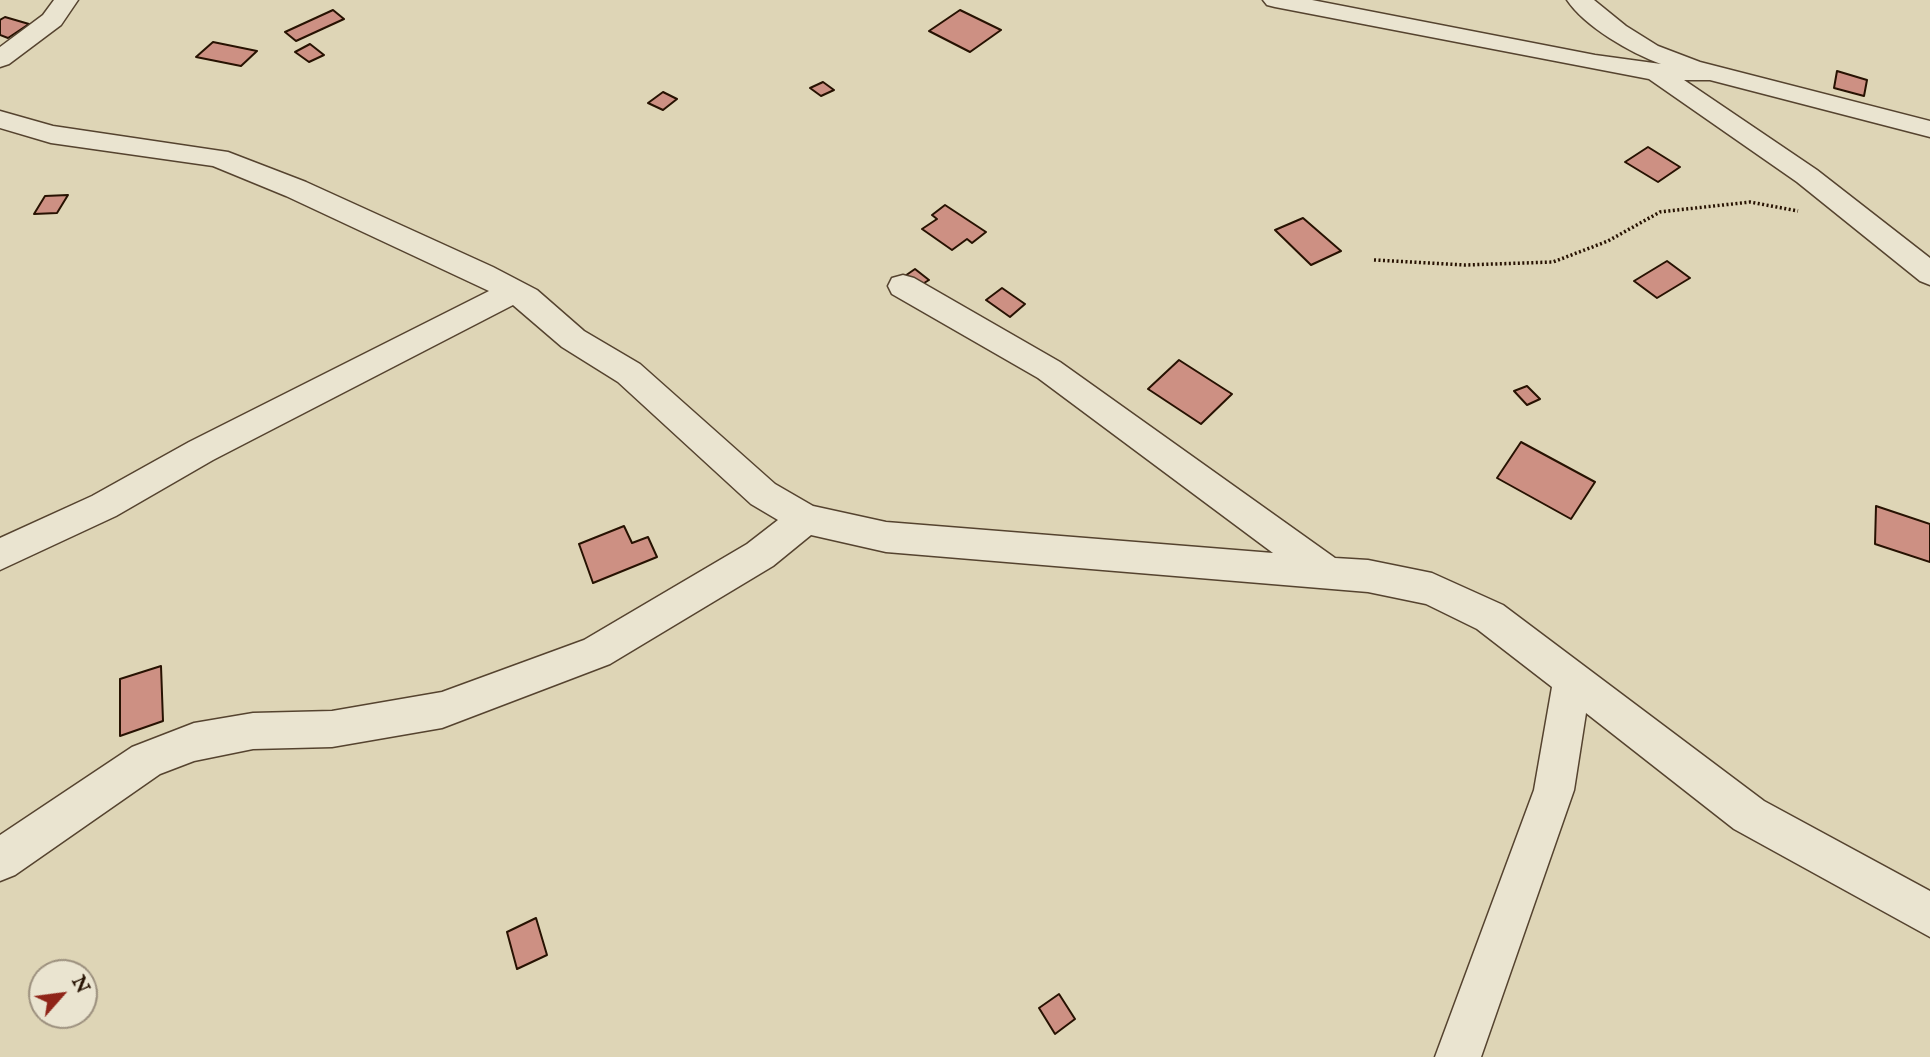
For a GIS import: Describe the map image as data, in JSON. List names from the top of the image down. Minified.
{"north":"top right"}
